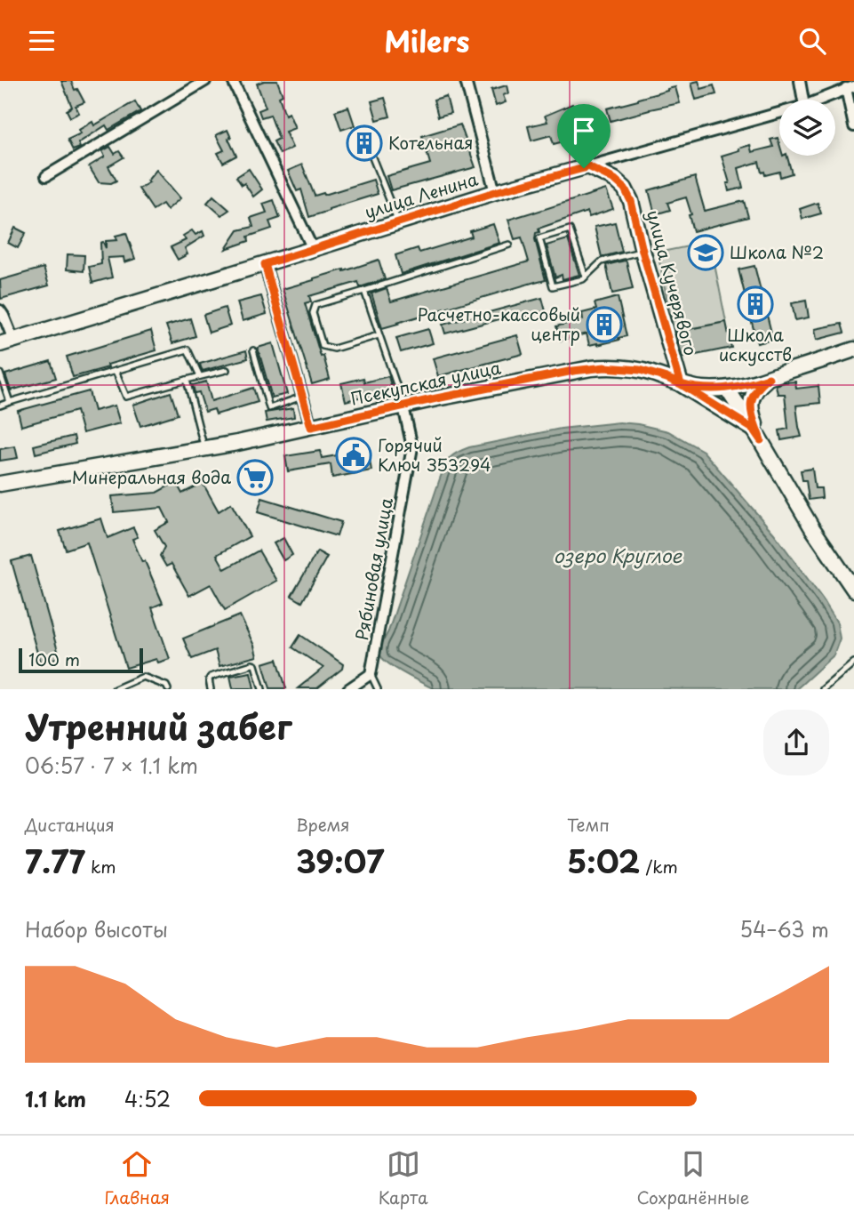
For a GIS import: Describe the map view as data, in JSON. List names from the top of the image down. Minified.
{"streets":{"street":["улица Ленина","улица Кучерявого","Псекупская улица","Рябиновая улица"]},"crossings":[["улица Ленина","улица Кучерявого"],["улица Кучерявого","Псекупская улица"],["Псекупская улица","Рябиновая улица"]],"water":["озеро Круглое"],"places":{"building":["Котельная","Школа искусств","Расчетно-кассовый центр"],"school or university":["Школа №2"],"public building":["Горячий Ключ 353294"],"supermarket":["Минеральная вода"]},"scale_bar":"100 m","page":{"header":"Milers","scale":"100 m","heading":["Утренний забег","06:57 · 7 × 1.1 km"],"stats":[["Дистанция","7.77 km"],["Время","39:07"],["Темп","5:02 /km"]],"chart":["Набор высоты","54–63 m"],"list":[{"name":"1.1 km","note":"4:52"}],"tabs":["Главная","Карта","Сохранённые"]}}
